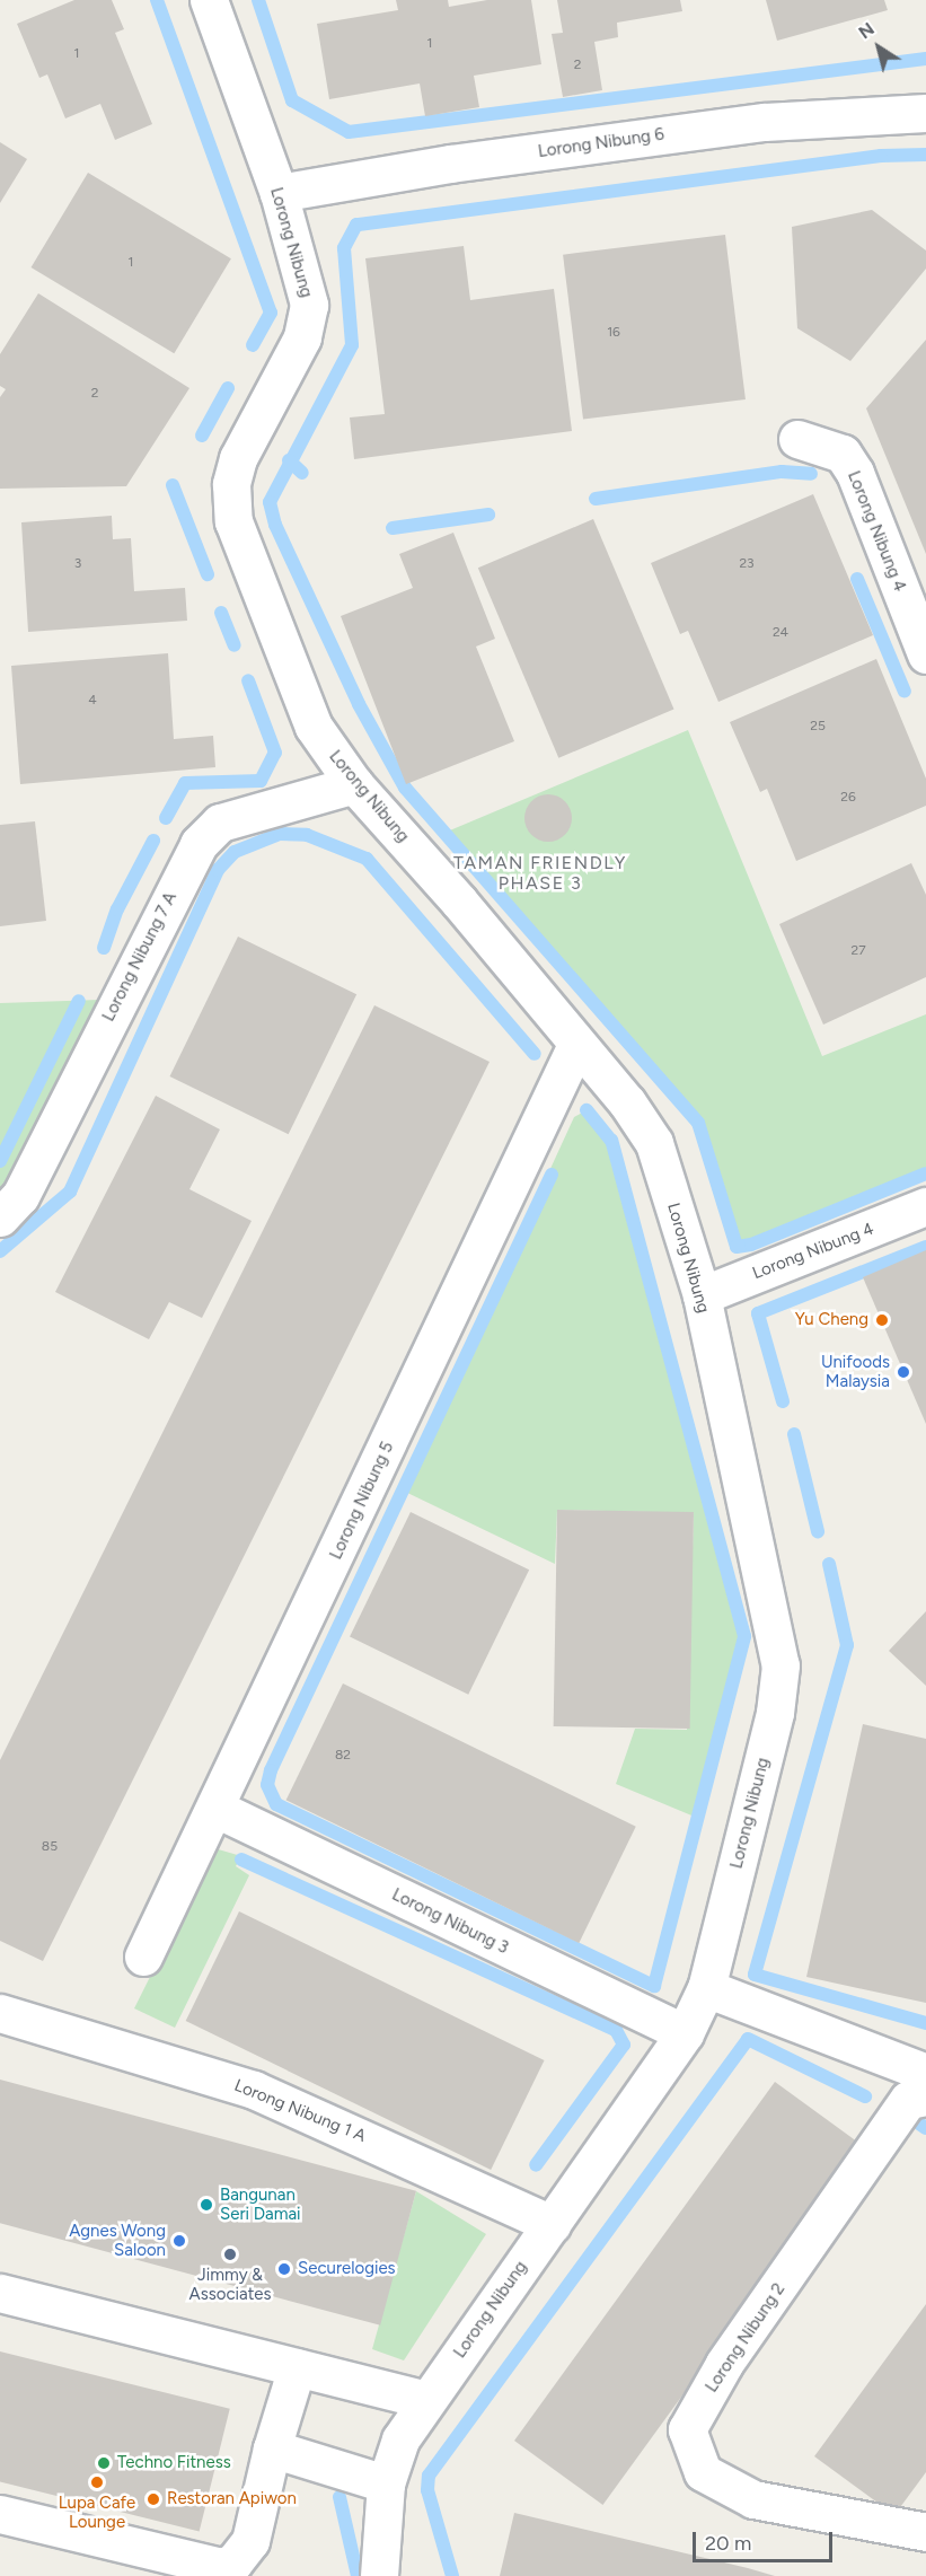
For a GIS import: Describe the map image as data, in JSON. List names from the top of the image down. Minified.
{"streets":{"street":["Lorong Nibung 6","Lorong Nibung","Lorong Nibung 4","Lorong Nibung 7 A","Lorong Nibung 5","Lorong Nibung 3","Lorong Nibung 1 A","Lorong Nibung 2"]},"crossings":[["Lorong Nibung 6","Lorong Nibung"],["Lorong Nibung","Lorong Nibung 4"],["Lorong Nibung","Lorong Nibung 7 A"],["Lorong Nibung","Lorong Nibung 5"],["Lorong Nibung","Lorong Nibung 3"],["Lorong Nibung","Lorong Nibung 1 A"],["Lorong Nibung","Lorong Nibung 2"],["Lorong Nibung 5","Lorong Nibung 3"]],"districts":["TAMAN FRIENDLY PHASE 3"],"places":["Yu Cheng","Unifoods Malaysia","Bangunan Seri Damai","Agnes Wong Saloon","Jimmy & Associates","Securelogies","Techno Fitness","Lupa Cafe Lounge","Restoran Apiwon"],"house_numbers":["1","1","2","1","16","2","3","23","24","4","25","26","27","82","85"],"scale_bar":"20 m","north":"top left"}
